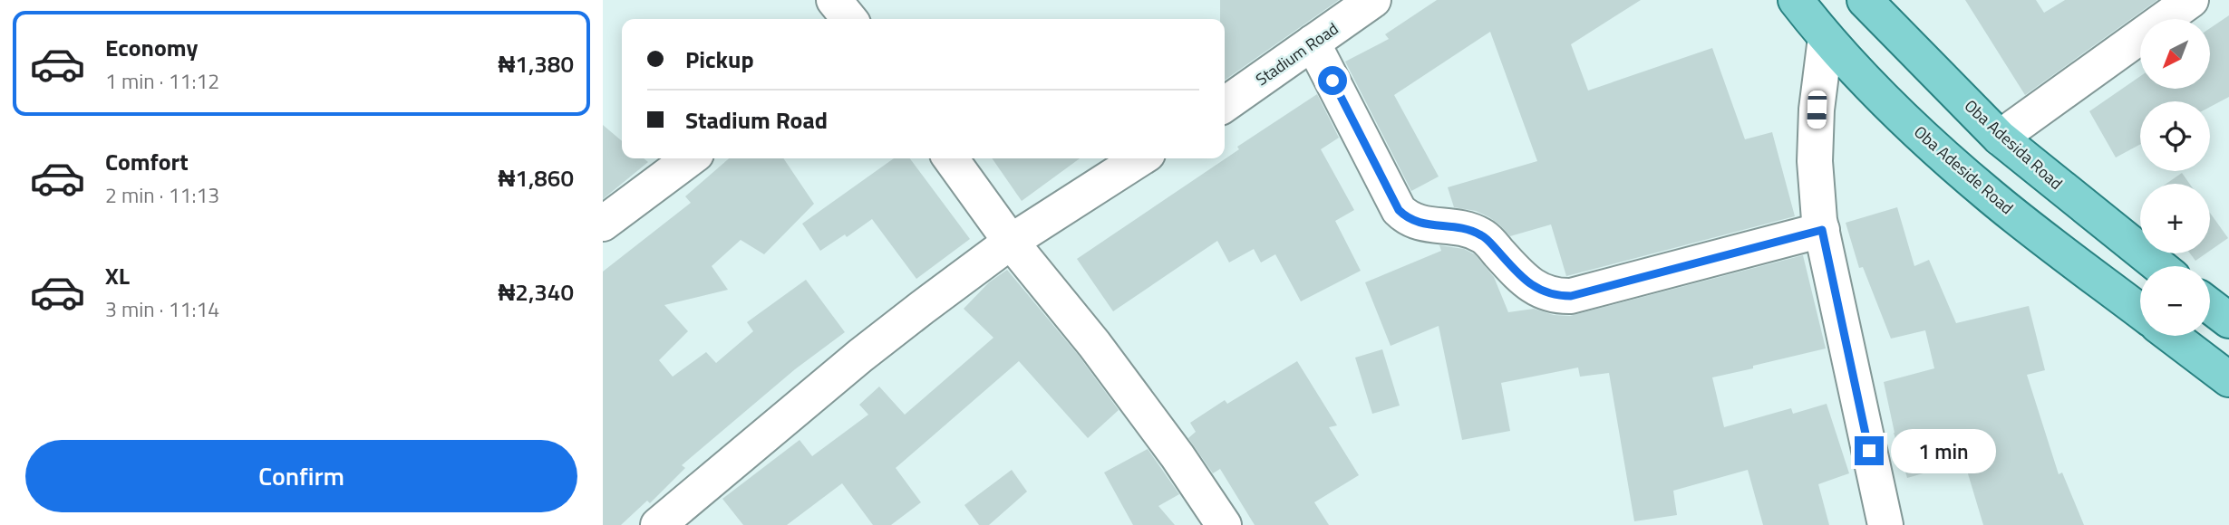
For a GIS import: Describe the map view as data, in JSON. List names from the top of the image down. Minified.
{"streets":{"main road":["Oba Adesida Road","Oba Adeside Road"],"street":["Stadium Road"]},"north":"bottom left","page":{"list":[{"name":"Economy","note":"1 min · 11:12","value":"₦1,380"},{"name":"Comfort","note":"2 min · 11:13","value":"₦1,860"},{"name":"XL","note":"3 min · 11:14","value":"₦2,340"}],"map_buttons":["+","−"],"banner":["Pickup","Stadium Road"],"buttons":"Confirm","bubble":"1 min"}}
